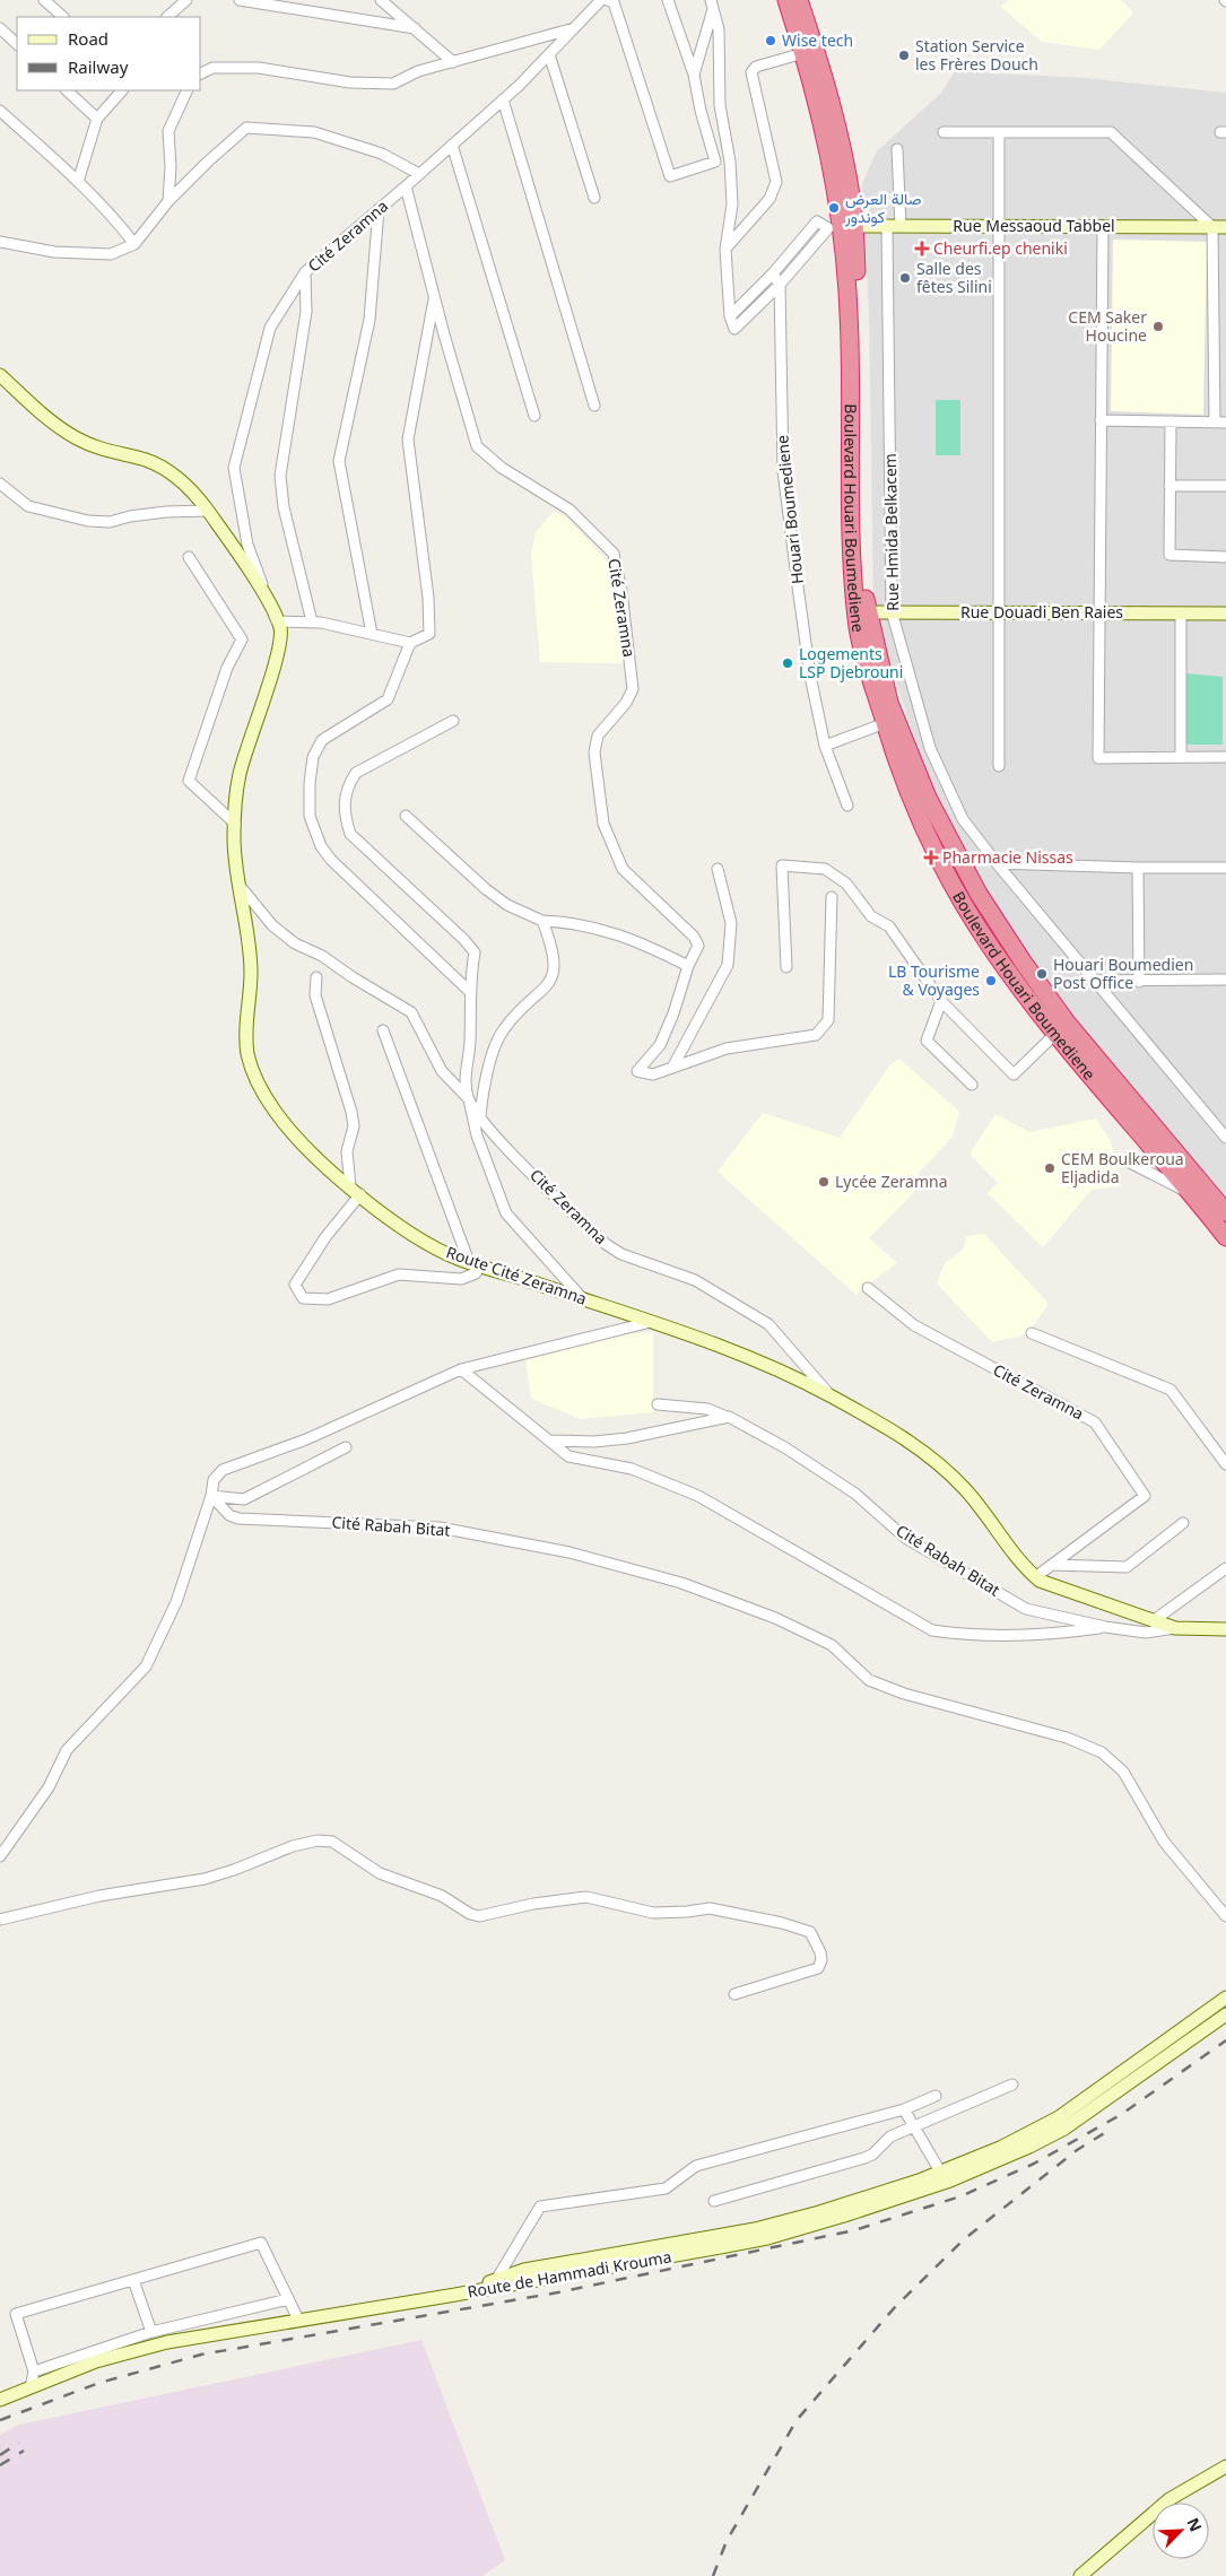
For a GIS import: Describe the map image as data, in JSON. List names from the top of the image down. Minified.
{"streets":{"highway":["Boulevard Houari Boumediene"],"street":["Rue Messaoud Tabbel","Cité Zeramna","Houari Boumediene","Rue Hmida Belkacem","Rue Douadi Ben Raies","Route Cité Zeramna","Cité Rabah Bitat","Route de Hammadi Krouma"]},"crossings":[["Rue Messaoud Tabbel","Boulevard Houari Boumediene"],["Rue Messaoud Tabbel","Rue Hmida Belkacem"],["Cité Zeramna","Route Cité Zeramna"],["Boulevard Houari Boumediene","Rue Douadi Ben Raies"],["Rue Hmida Belkacem","Rue Douadi Ben Raies"],["Route Cité Zeramna","Cité Rabah Bitat"]],"places":{"other":["Wise tech","Station Service les Frères Douch","صالة العرض كوندور","Salle des fêtes Silini","CEM Saker Houcine","Logements LSP Djebrouni","Houari Boumedien Post Office","LB Tourisme & Voyages","CEM Boulkeroua Eljadida","Lycée Zeramna"],"health":["Cheurfi.ep cheniki","Pharmacie Nissas"]},"legend":["Road","Railway"],"north":"top right"}
